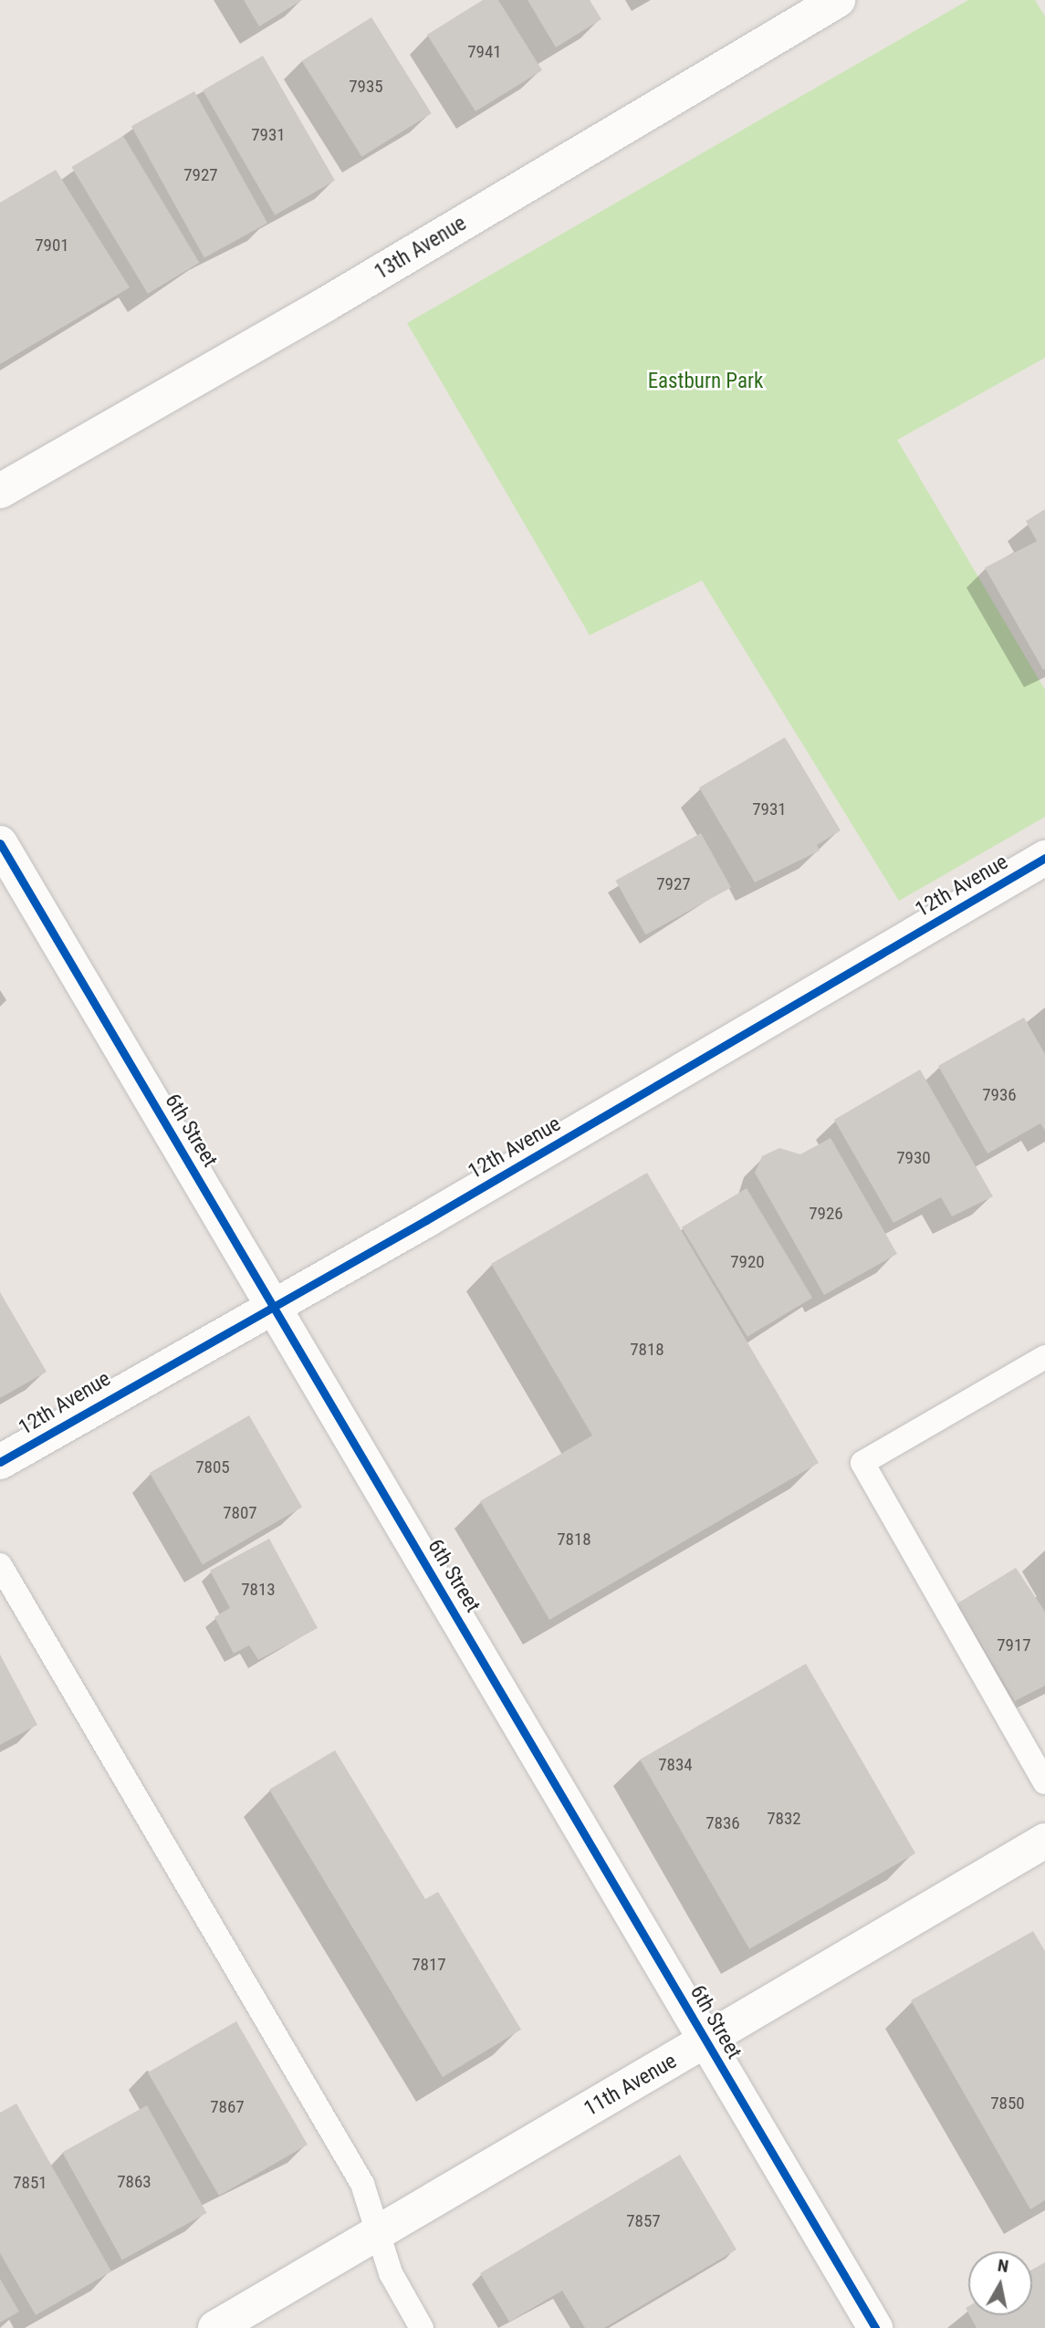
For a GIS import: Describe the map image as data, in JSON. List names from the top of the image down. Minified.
{"streets":{"street":["13th Avenue","12th Avenue","6th Street","11th Avenue"]},"crossings":[["12th Avenue","6th Street"],["6th Street","11th Avenue"]],"parks":["Eastburn Park"],"house_numbers":["7941","7935","7931","7927","7901","7931","7927","7936","7930","7926","7920","7818","7805","7807","7818","7813","7917","7834","7832","7836","7817","7850","7867","7863","7851","7857"],"north":"top"}
